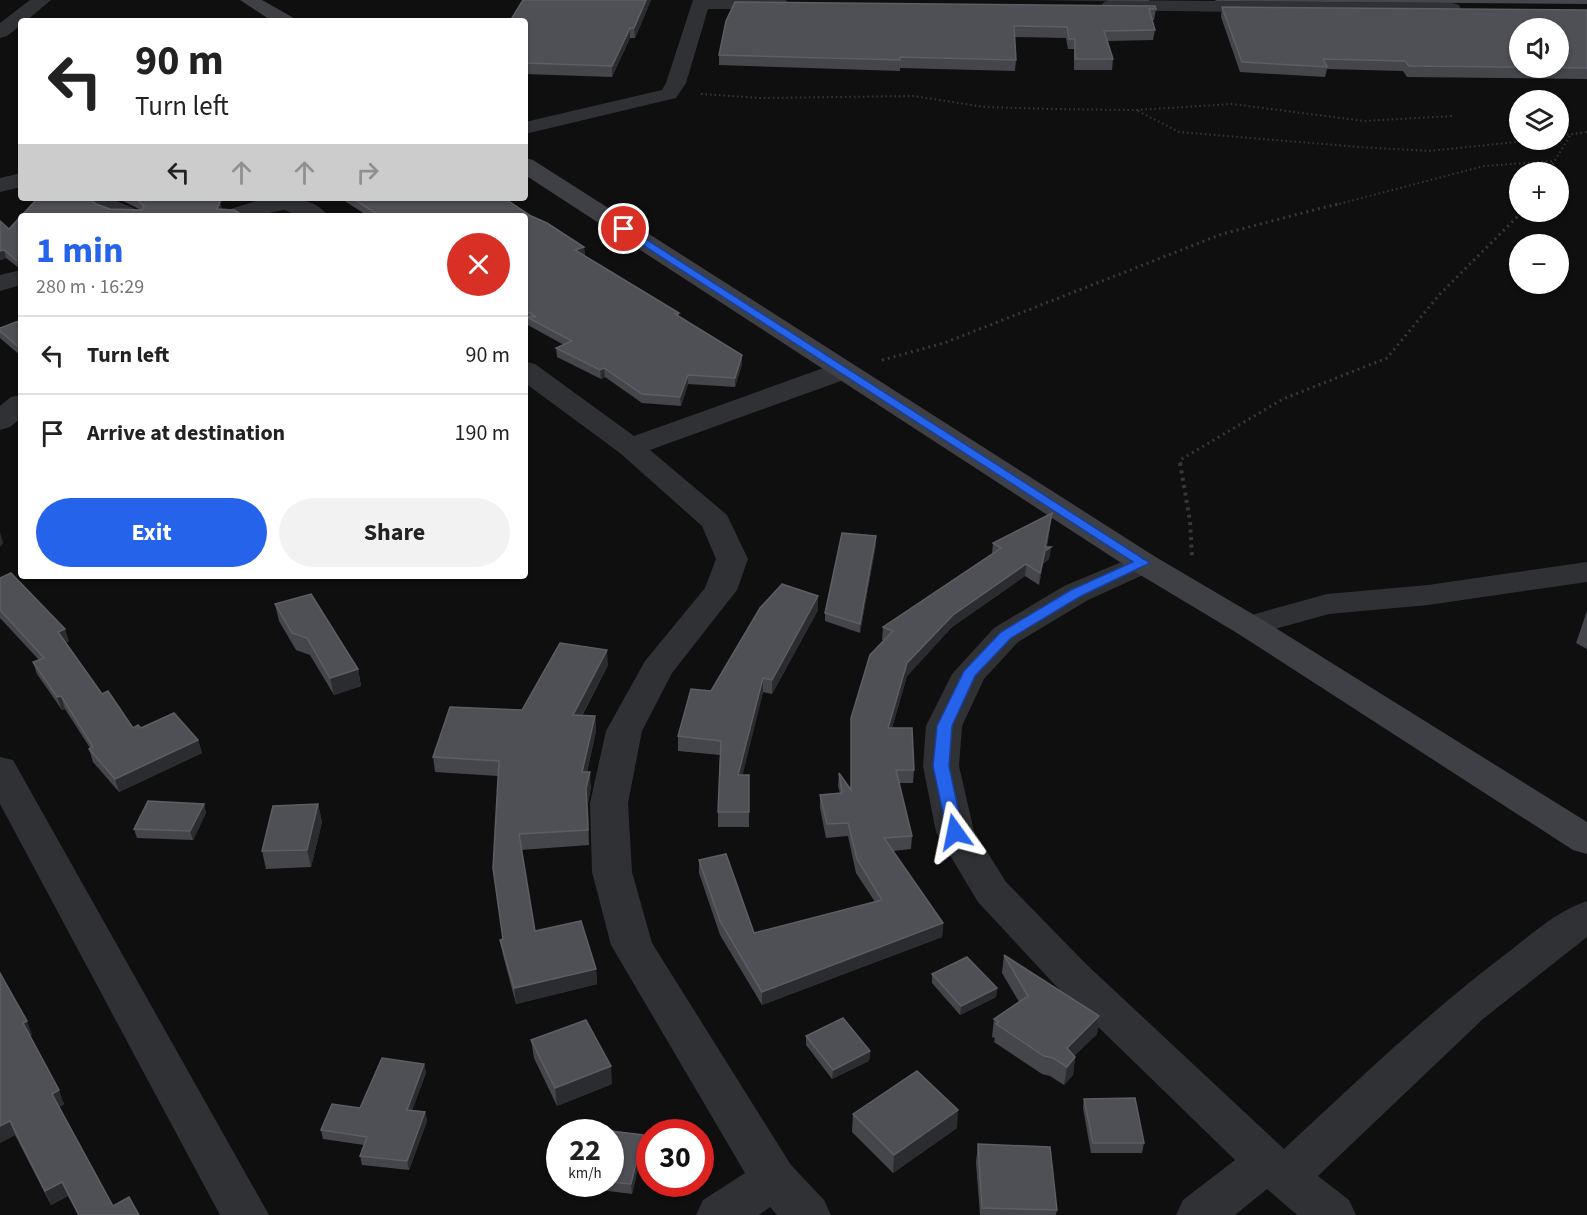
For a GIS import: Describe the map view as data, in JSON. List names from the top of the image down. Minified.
{"page":{"map_buttons":["+","−"],"turn":["90 m","Turn left"],"heading":["1 min","280 m · 16:29"],"list":[{"name":"Turn left","value":"90 m"},{"name":"Arrive at destination","value":"190 m"}],"buttons":["Exit","Share"],"speed":"22 km/h","limit":"30"}}
